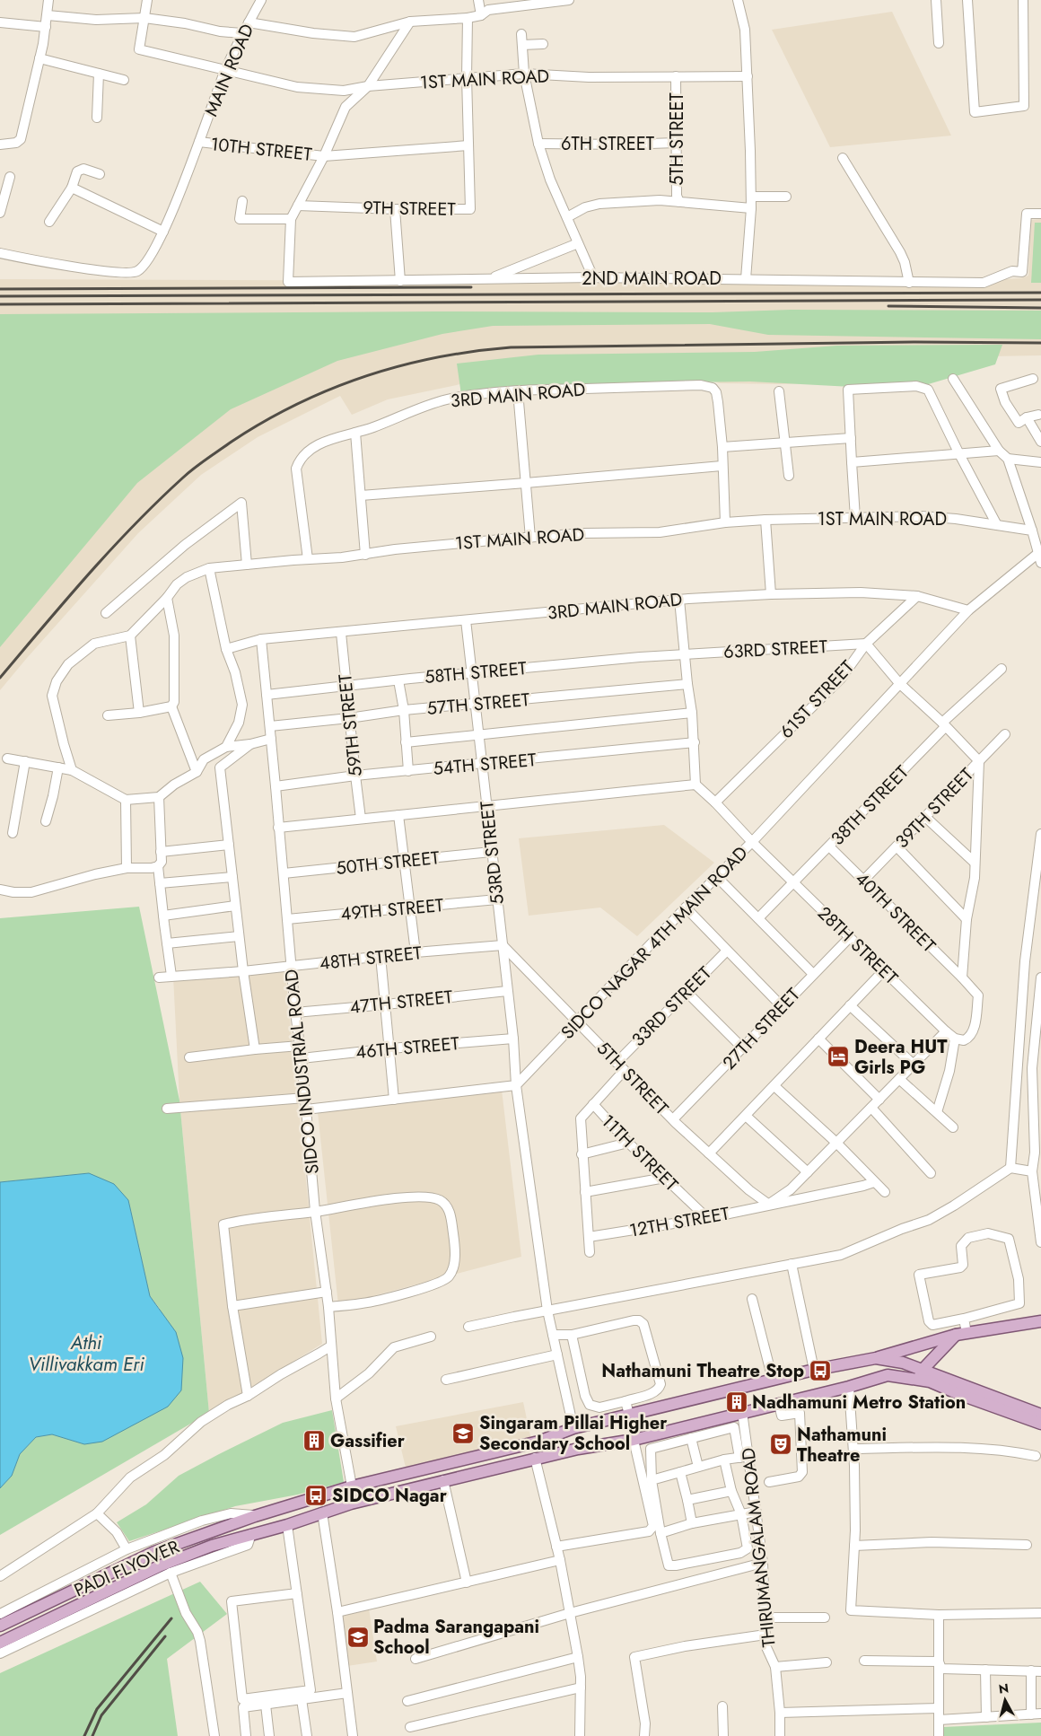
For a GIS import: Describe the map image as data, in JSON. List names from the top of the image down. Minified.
{"streets":{"main road":["PADI FLYOVER"],"street":["MAIN ROAD","1ST MAIN ROAD","5TH STREET","6TH STREET","10TH STREET","9TH STREET","2ND MAIN ROAD","3RD MAIN ROAD","63RD STREET","58TH STREET","61ST STREET","57TH STREET","59TH STREET","54TH STREET","38TH STREET","39TH STREET","53RD STREET","50TH STREET","49TH STREET","40TH STREET","SIDCO NAGAR 4TH MAIN ROAD","28TH STREET","48TH STREET","47TH STREET","33RD STREET","27TH STREET","46TH STREET","SIDCO INDUSTRIAL ROAD","11TH STREET","12TH STREET","THIRUMANGALAM ROAD"]},"crossings":[["MAIN ROAD","1ST MAIN ROAD"],["MAIN ROAD","10TH STREET"],["1ST MAIN ROAD","5TH STREET"],["1ST MAIN ROAD","9TH STREET"],["1ST MAIN ROAD","3RD MAIN ROAD"],["5TH STREET","6TH STREET"],["5TH STREET","53RD STREET"],["5TH STREET","SIDCO NAGAR 4TH MAIN ROAD"],["5TH STREET","48TH STREET"],["5TH STREET","33RD STREET"],["5TH STREET","27TH STREET"],["5TH STREET","12TH STREET"],["10TH STREET","9TH STREET"],["3RD MAIN ROAD","61ST STREET"],["3RD MAIN ROAD","59TH STREET"],["3RD MAIN ROAD","53RD STREET"],["3RD MAIN ROAD","SIDCO NAGAR 4TH MAIN ROAD"],["3RD MAIN ROAD","SIDCO INDUSTRIAL ROAD"],["63RD STREET","58TH STREET"],["63RD STREET","61ST STREET"],["58TH STREET","59TH STREET"],["58TH STREET","53RD STREET"],["58TH STREET","SIDCO INDUSTRIAL ROAD"],["61ST STREET","28TH STREET"],["57TH STREET","59TH STREET"],["57TH STREET","53RD STREET"],["57TH STREET","SIDCO INDUSTRIAL ROAD"],["59TH STREET","54TH STREET"],["54TH STREET","53RD STREET"],["54TH STREET","SIDCO INDUSTRIAL ROAD"],["38TH STREET","40TH STREET"],["38TH STREET","28TH STREET"],["39TH STREET","40TH STREET"],["53RD STREET","50TH STREET"],["53RD STREET","49TH STREET"],["53RD STREET","SIDCO NAGAR 4TH MAIN ROAD"],["53RD STREET","48TH STREET"],["53RD STREET","47TH STREET"],["53RD STREET","46TH STREET"],["50TH STREET","SIDCO INDUSTRIAL ROAD"],["49TH STREET","SIDCO INDUSTRIAL ROAD"],["40TH STREET","28TH STREET"],["SIDCO NAGAR 4TH MAIN ROAD","28TH STREET"],["28TH STREET","27TH STREET"],["48TH STREET","SIDCO INDUSTRIAL ROAD"],["47TH STREET","SIDCO INDUSTRIAL ROAD"],["46TH STREET","SIDCO INDUSTRIAL ROAD"],["SIDCO INDUSTRIAL ROAD","PADI FLYOVER"],["11TH STREET","12TH STREET"],["THIRUMANGALAM ROAD","PADI FLYOVER"]],"water":["Athi Villivakkam Eri"],"places":{"hotel":["Deera HUT Girls PG"],"bus stop":["Nathamuni Theatre Stop","SIDCO Nagar"],"building":["Nadhamuni Metro Station","Gassifier"],"school or university":["Singaram Pillai Higher Secondary School","Padma Sarangapani School"],"theatre":["Nathamuni Theatre"]},"north":"top"}
